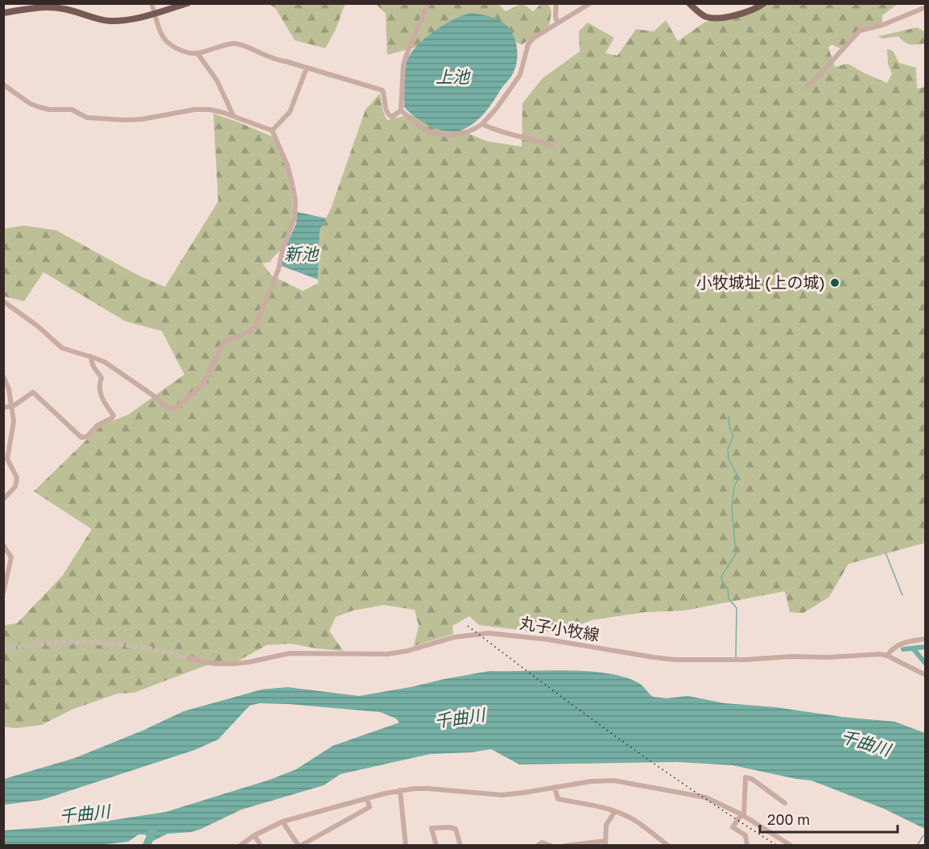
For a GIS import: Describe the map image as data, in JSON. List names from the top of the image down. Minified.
{"streets":{"street":["丸子小牧線"]},"water":["上池","新池","千曲川"],"places":["小牧城址 (上の城)"],"scale_bar":"200 m"}
